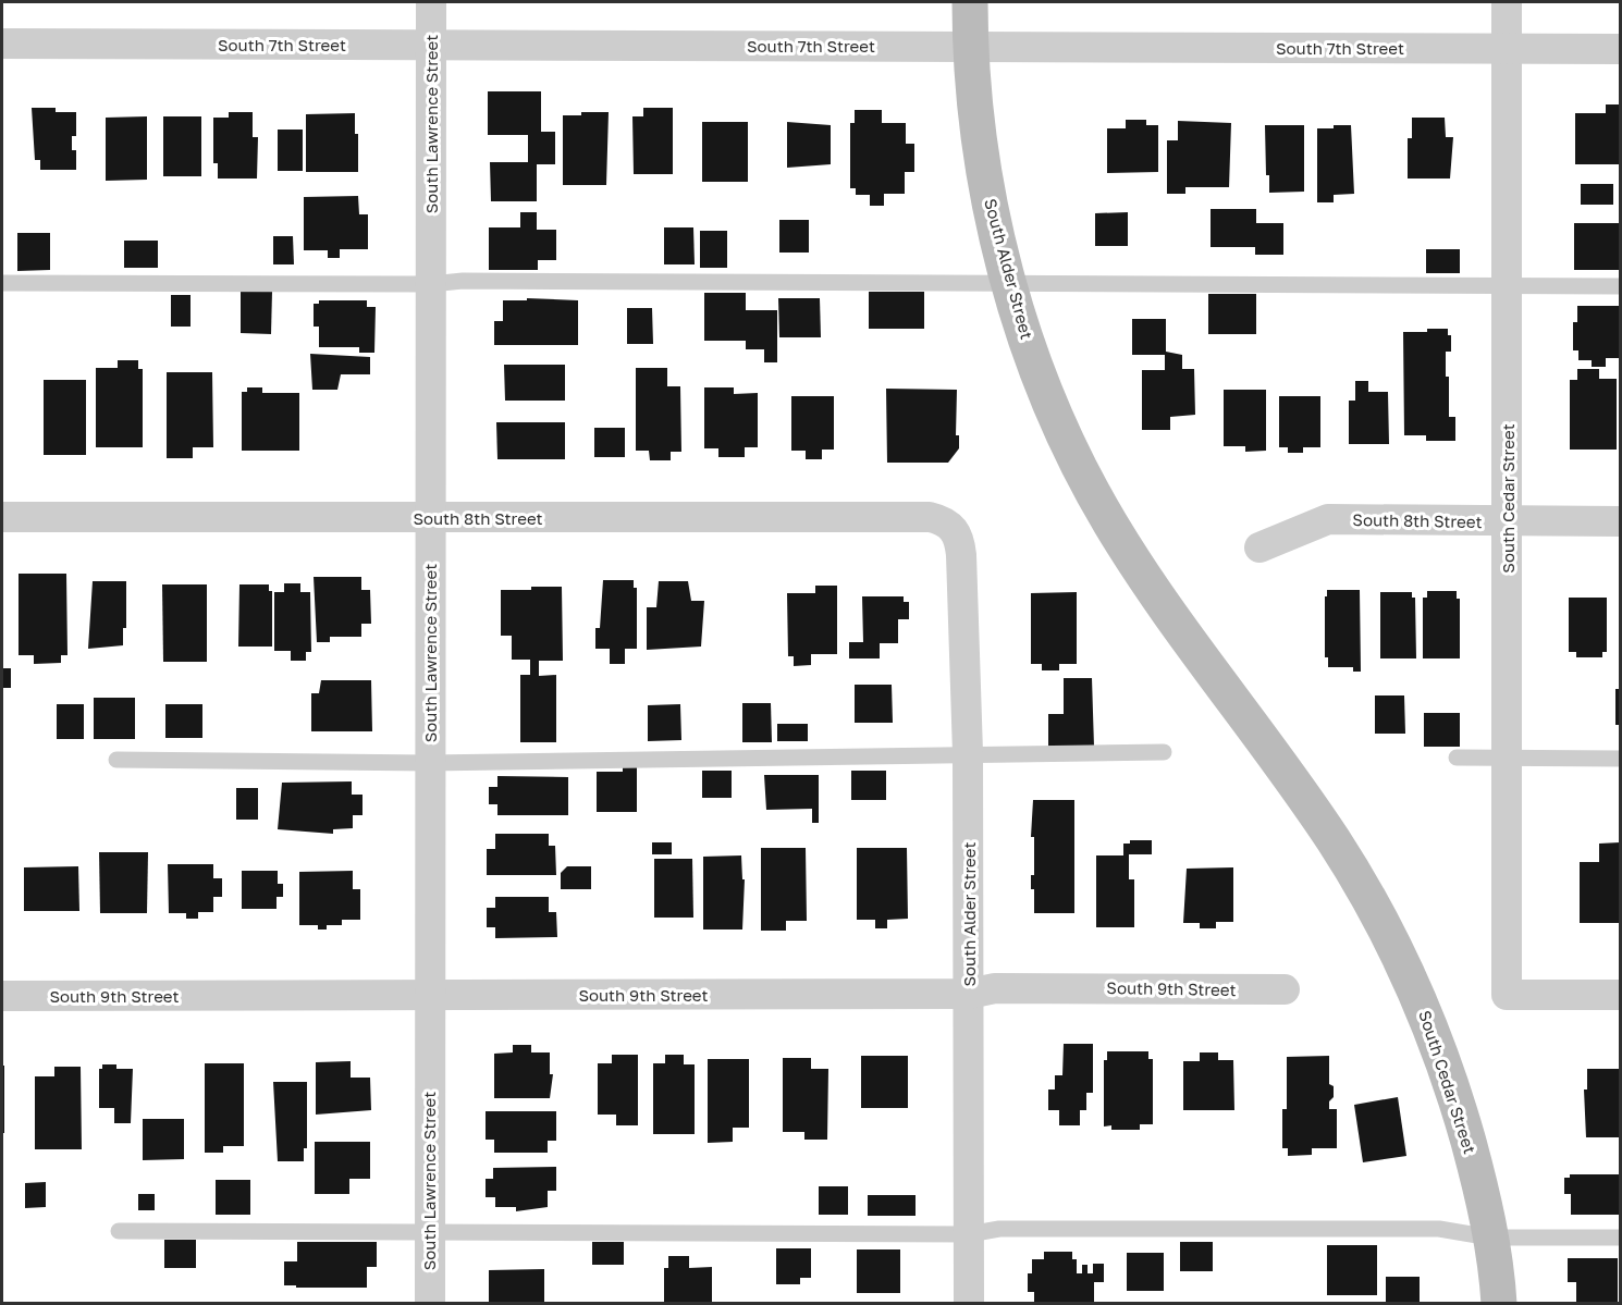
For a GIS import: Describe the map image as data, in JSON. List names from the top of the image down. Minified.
{"streets":{"main road":["South Alder Street","South Cedar Street"],"street":["South 7th Street","South Lawrence Street","South 8th Street","South 9th Street"]},"crossings":[["South 7th Street","South Lawrence Street"],["South 7th Street","South Alder Street"],["South 7th Street","South Cedar Street"],["South Lawrence Street","South 8th Street"],["South Lawrence Street","South 9th Street"],["South Alder Street","South Cedar Street"],["South Alder Street","South 8th Street"],["South Alder Street","South 9th Street"],["South Cedar Street","South 8th Street"]]}
